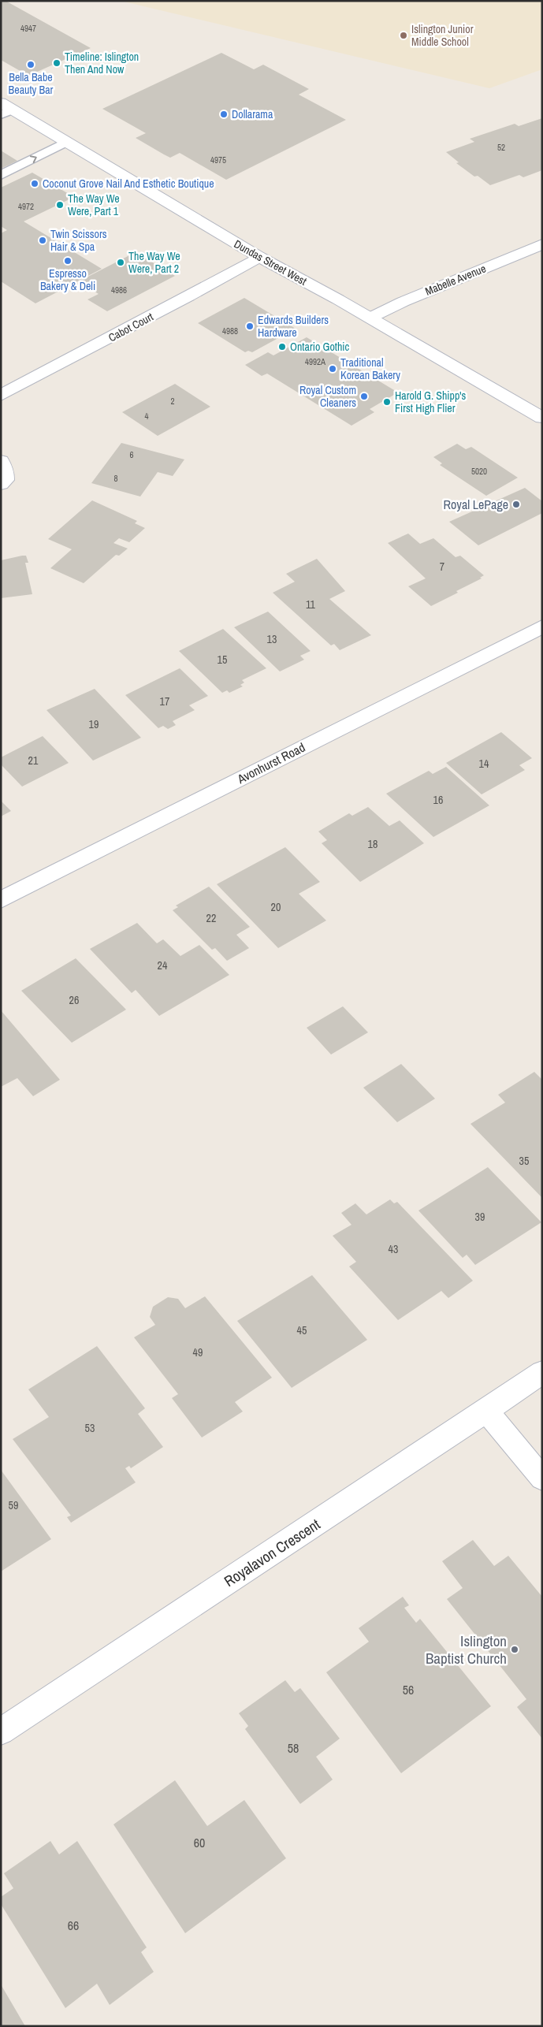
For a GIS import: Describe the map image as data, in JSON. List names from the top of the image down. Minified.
{"streets":{"street":["Dundas Street West","Mabelle Avenue","Cabot Court","Avonhurst Road","Royalavon Crescent"]},"crossings":[["Dundas Street West","Mabelle Avenue"],["Dundas Street West","Cabot Court"]],"places":["Islington Junior Middle School","Timeline: Islington Then And Now","Bella Babe Beauty Bar","Dollarama","Coconut Grove Nail And Esthetic Boutique","The Way We Were, Part 1","Twin Scissors Hair & Spa","Espresso Bakery & Deli","The Way We Were, Part 2","Edwards Builders Hardware","Ontario Gothic","Traditional Korean Bakery","Royal Custom Cleaners","Harold G. Shipp's First High Flier","Royal LePage","Islington Baptist Church"],"house_numbers":["4947","52","4975","4972","4986","4988","4992A","2","4","6","5020","8","7","11","13","15","17","19","21","14","16","18","20","22","24","26","35","39","43","45","49","53","59","56","58","60","66"]}
